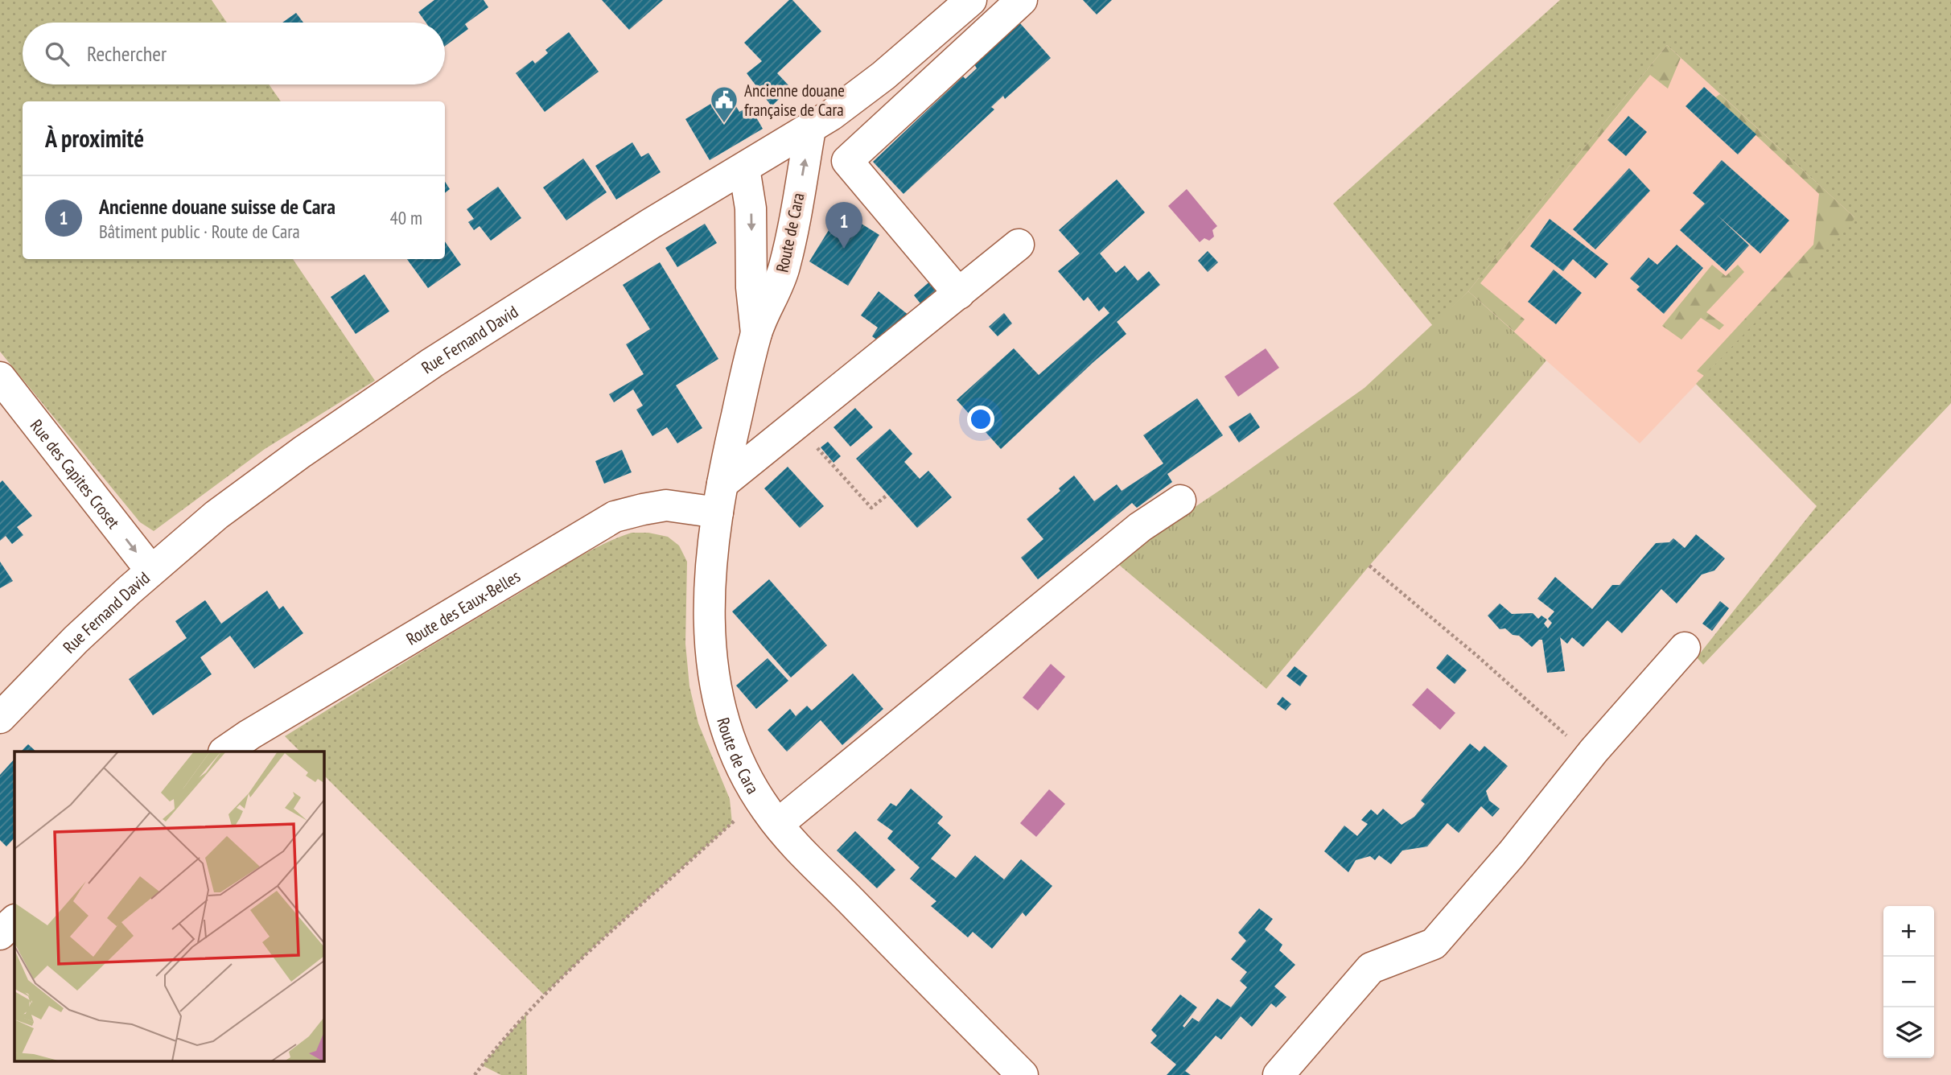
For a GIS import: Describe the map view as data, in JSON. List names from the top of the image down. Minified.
{"streets":{"street":["Route de Cara","Rue Fernand David","Rue des Capites Croset","Route des Eaux-Belles"]},"crossings":[["Route de Cara","Rue Fernand David"],["Route de Cara","Route des Eaux-Belles"],["Rue Fernand David","Rue des Capites Croset"]],"one_way":["Rue des Capites Croset"],"places":{"public building":["Ancienne douane française de Cara"]},"page":{"search":"Rechercher","heading":"À proximité","list":[{"mark":"1","name":"Ancienne douane suisse de Cara","note":"Bâtiment public · Route de Cara","value":"40 m"}],"pins":"1","map_buttons":["+","−"]}}
